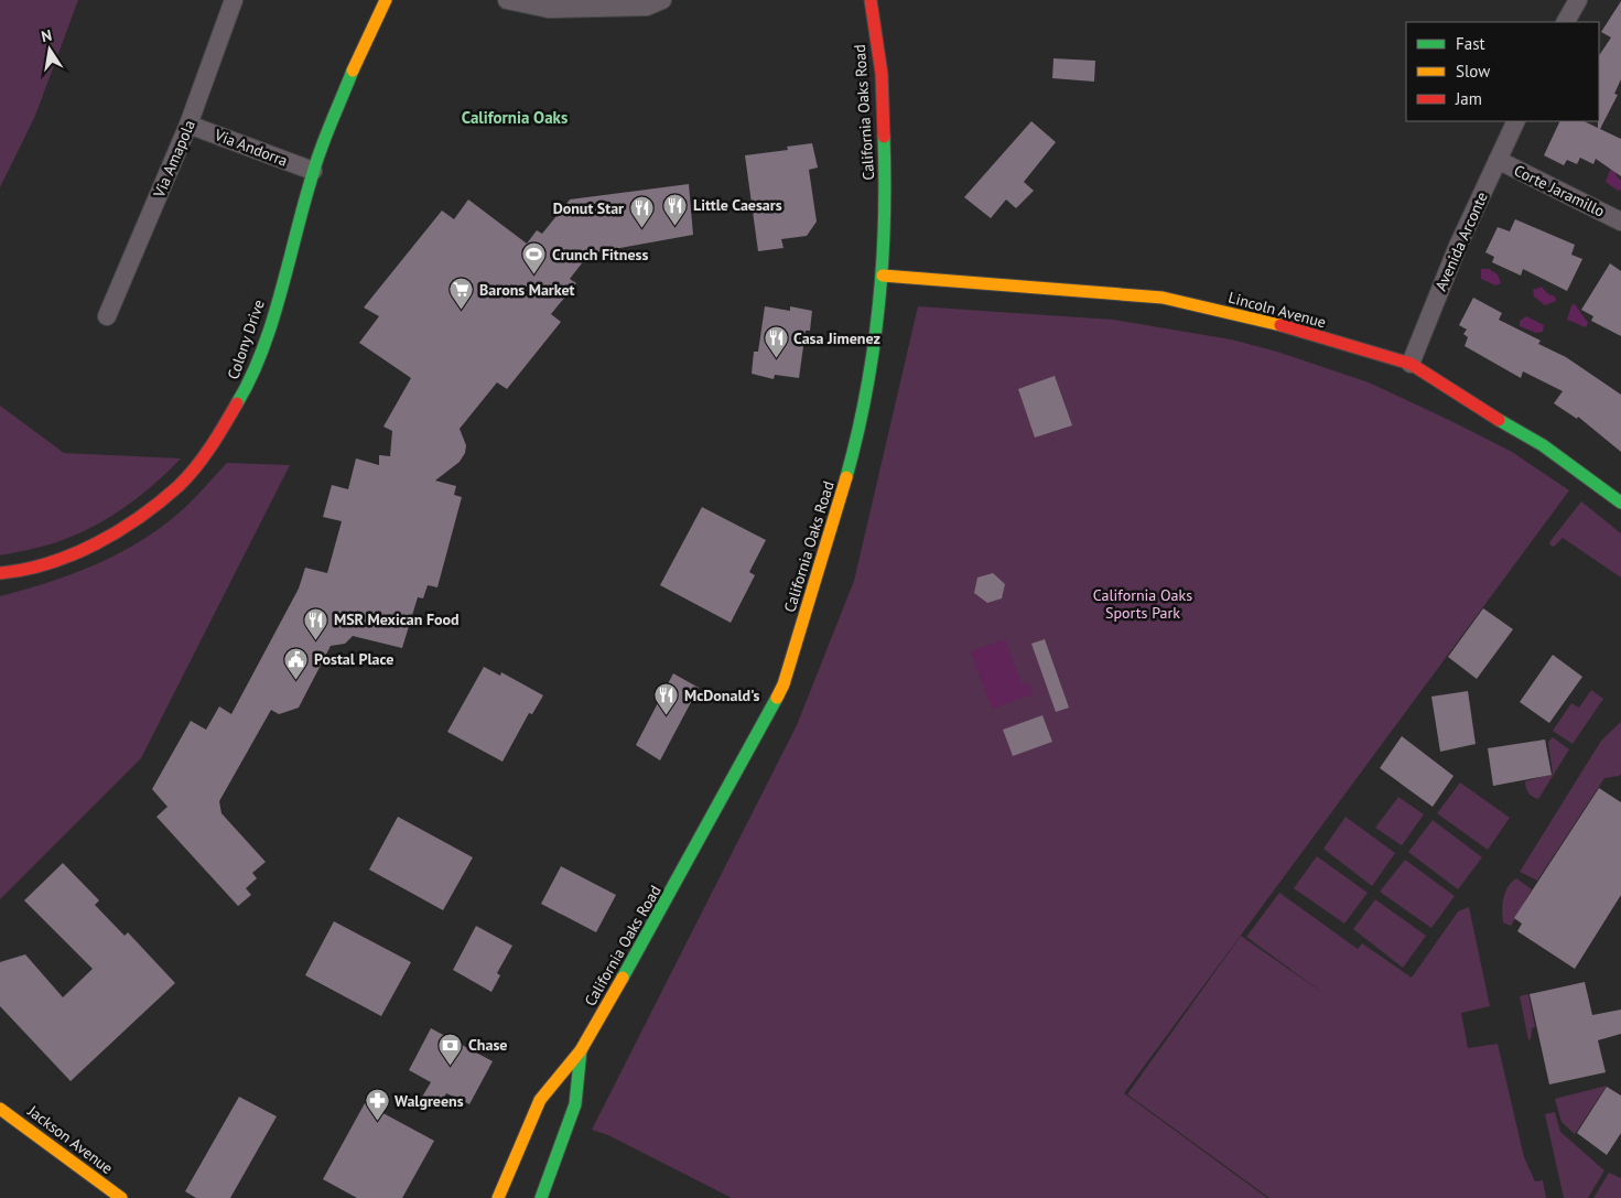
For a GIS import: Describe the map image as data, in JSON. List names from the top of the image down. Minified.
{"streets":{"main road":["California Oaks Road","Lincoln Avenue","Colony Drive","Jackson Avenue"],"street":["Via Andorra","Via Amapola","Corte Jaramillo","Avenida Arconte"]},"crossings":[["California Oaks Road","Lincoln Avenue"],["Via Andorra","Via Amapola"],["Via Andorra","Colony Drive"],["Corte Jaramillo","Avenida Arconte"],["Avenida Arconte","Lincoln Avenue"]],"districts":["California Oaks"],"parks":["California Oaks Sports Park"],"places":{"restaurant":["Little Caesars","Donut Star","Casa Jimenez","MSR Mexican Food","McDonald's"],"sports":["Crunch Fitness"],"supermarket":["Barons Market"],"public building":["Postal Place"],"bank":["Chase"],"pharmacy":["Walgreens"]},"legend":["Fast","Slow","Jam"],"north":"top"}
